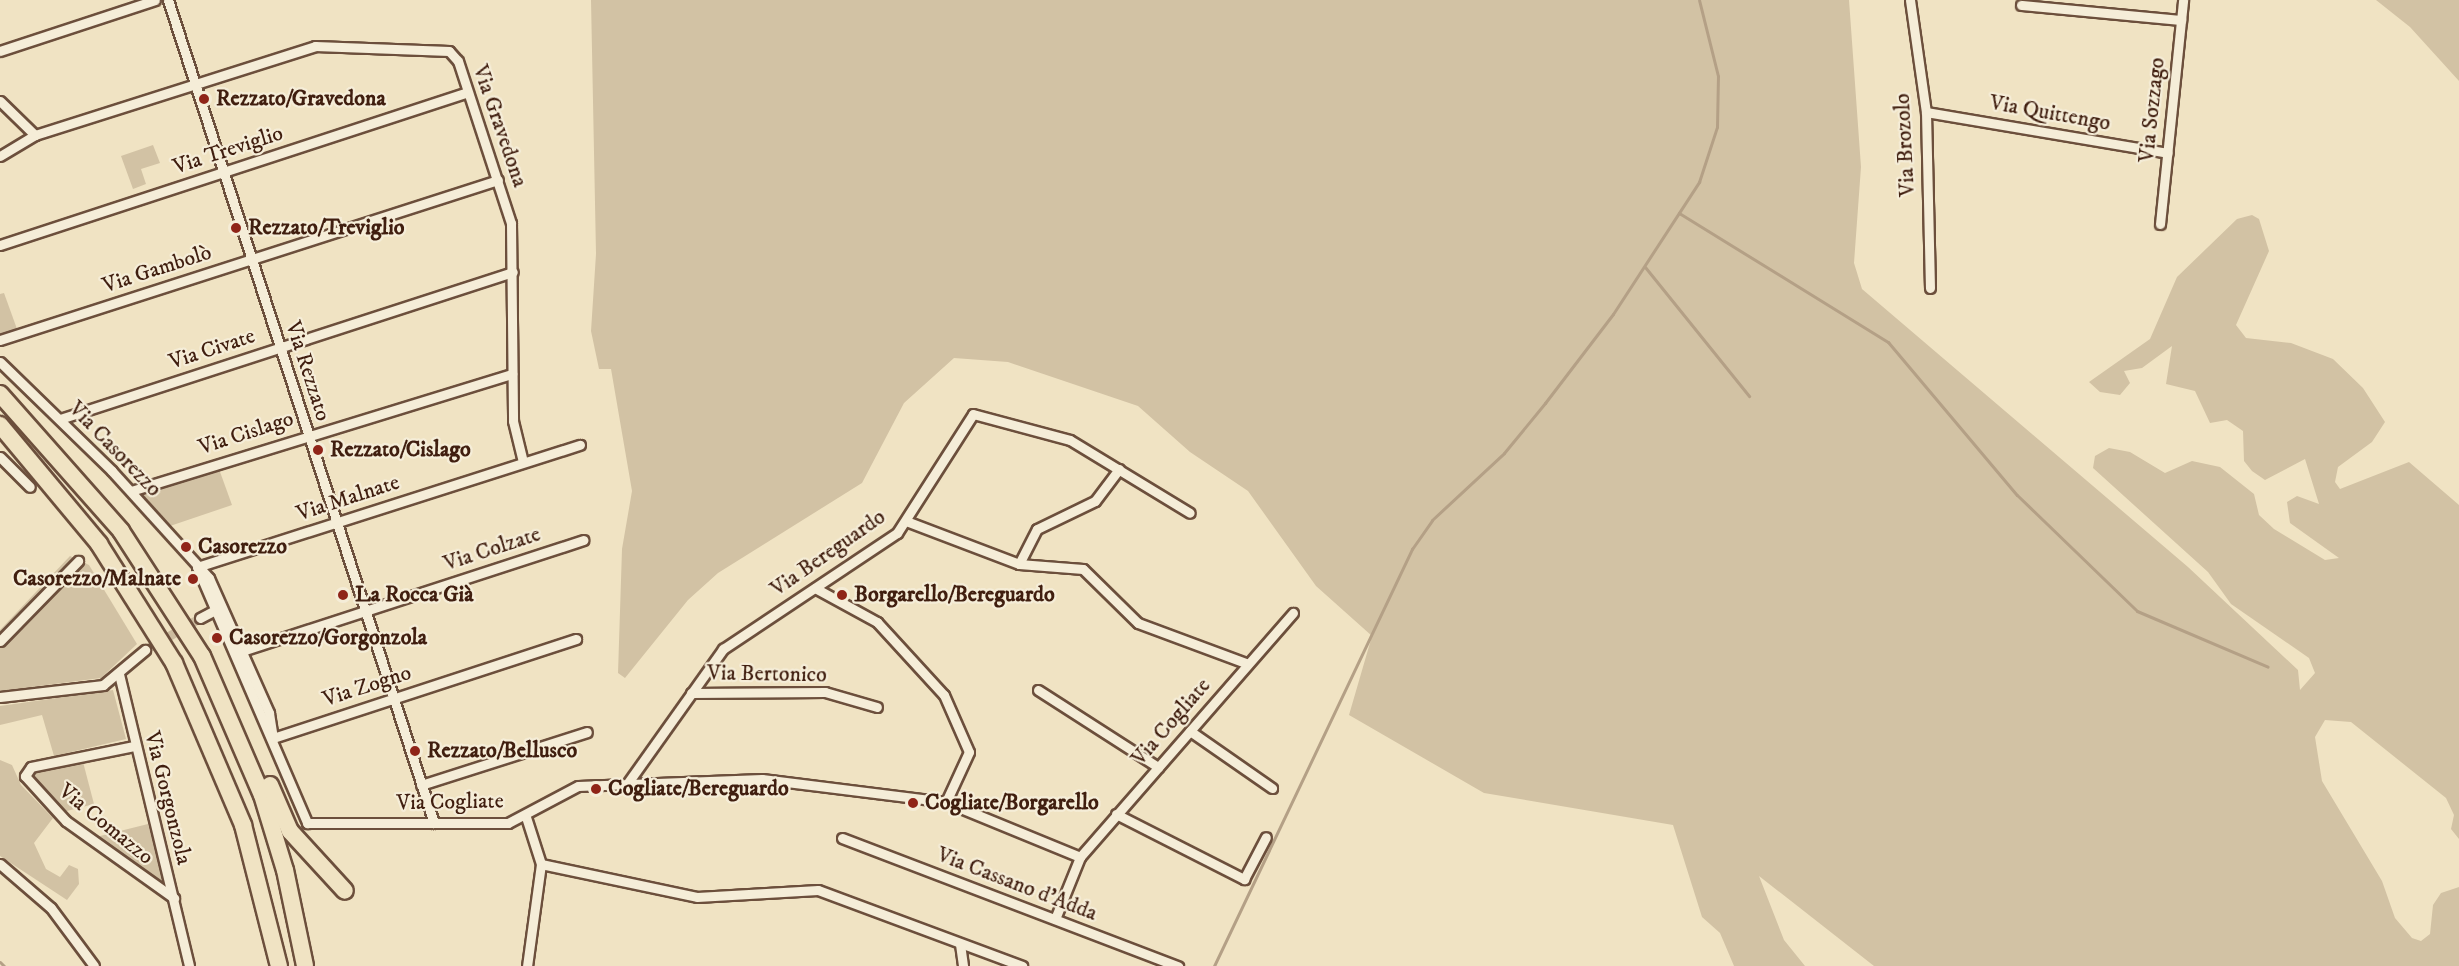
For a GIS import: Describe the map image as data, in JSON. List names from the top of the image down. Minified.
{"streets":{"street":["Via Sozzago","Via Quittengo","Via Gravedona","Via Brozolo","Via Treviglio","Via Gambolò","Via Civate","Via Rezzato","Via Cislago","Via Casorezzo","Via Malnate","Via Colzate","Via Bereguardo","Via Bertonico","Via Zogno","Via Cogliate","Via Gorgonzola","Via Comazzo","Via Cassano d'Adda"]},"crossings":[["Via Sozzago","Via Quittengo"],["Via Quittengo","Via Brozolo"],["Via Gravedona","Via Treviglio"],["Via Gravedona","Via Gambolò"],["Via Gravedona","Via Civate"],["Via Gravedona","Via Rezzato"],["Via Gravedona","Via Cislago"],["Via Gravedona","Via Malnate"],["Via Treviglio","Via Rezzato"],["Via Gambolò","Via Rezzato"],["Via Civate","Via Rezzato"],["Via Civate","Via Casorezzo"],["Via Rezzato","Via Cislago"],["Via Rezzato","Via Malnate"],["Via Rezzato","Via Colzate"],["Via Rezzato","Via Zogno"],["Via Rezzato","Via Cogliate"],["Via Cislago","Via Casorezzo"],["Via Casorezzo","Via Malnate"],["Via Casorezzo","Via Colzate"],["Via Casorezzo","Via Zogno"],["Via Casorezzo","Via Cogliate"],["Via Bereguardo","Via Bertonico"],["Via Bereguardo","Via Cogliate"],["Via Cogliate","Via Cassano d'Adda"],["Via Gorgonzola","Via Comazzo"]],"places":["Rezzato/Gravedona","Rezzato/Treviglio","Rezzato/Cislago","Casorezzo","Casorezzo/Malnate","La Rocca Già","Borgarello/Bereguardo","Casorezzo/Gorgonzola","Rezzato/Bellusco","Cogliate/Bereguardo","Cogliate/Borgarello"]}
